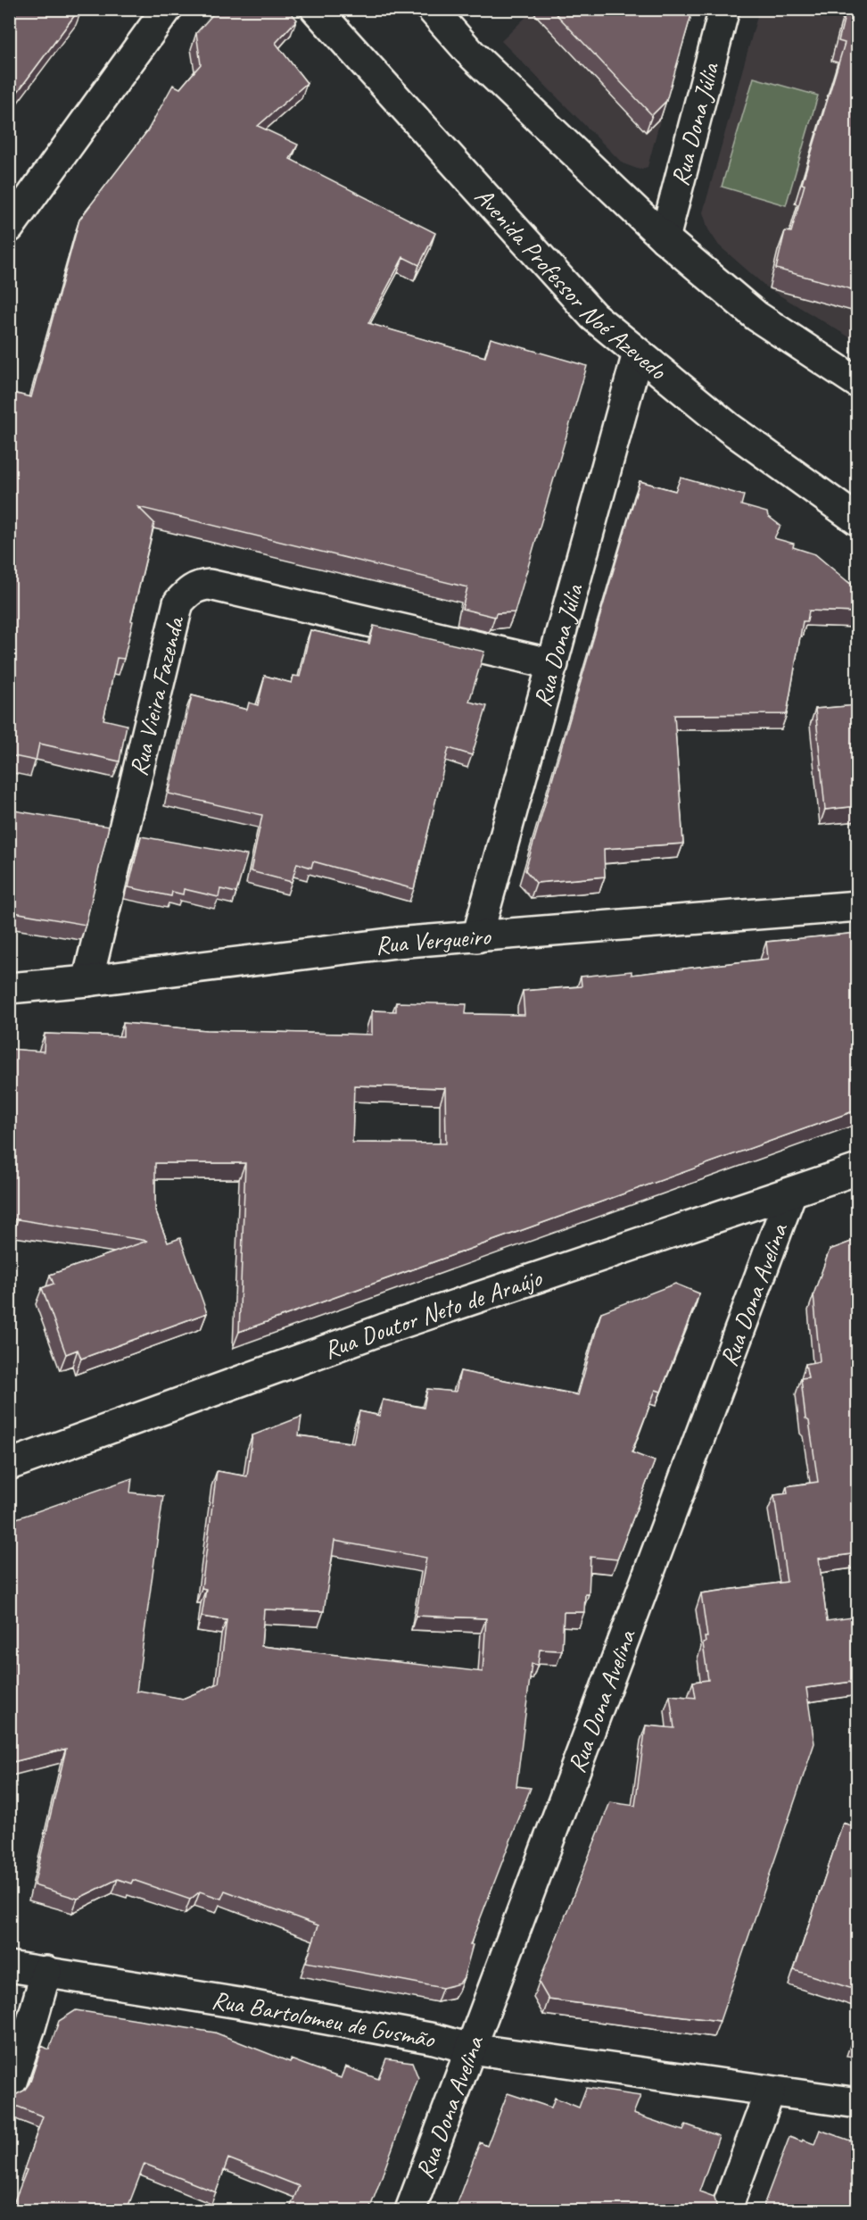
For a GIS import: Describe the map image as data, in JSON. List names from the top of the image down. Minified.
{"streets":{"street":["Rua Dona Júlia","Avenida Professor Noé Azevedo","Rua Vieira Fazenda","Rua Vergueiro","Rua Dona Avelina","Rua Doutor Neto de Araújo","Rua Bartolomeu de Gusmão"]},"crossings":[["Rua Dona Júlia","Avenida Professor Noé Azevedo"],["Rua Dona Júlia","Rua Vieira Fazenda"],["Rua Dona Júlia","Rua Vergueiro"],["Rua Vieira Fazenda","Rua Vergueiro"],["Rua Dona Avelina","Rua Doutor Neto de Araújo"],["Rua Dona Avelina","Rua Bartolomeu de Gusmão"]]}
